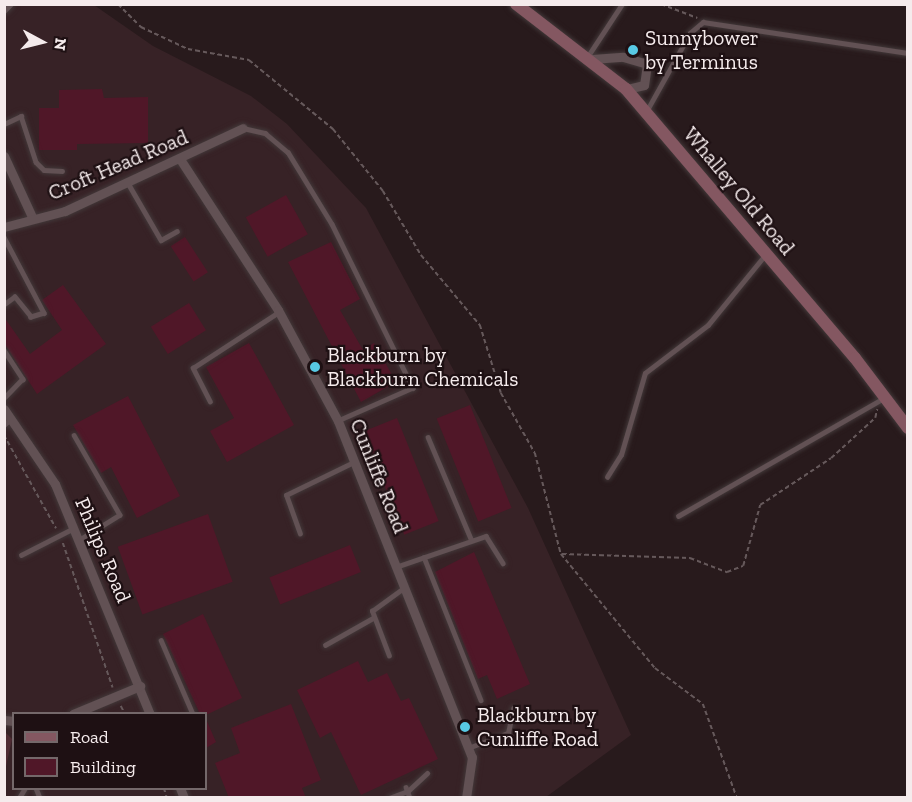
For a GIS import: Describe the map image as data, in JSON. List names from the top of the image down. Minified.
{"streets":{"street":["Croft Head Road","Whalley Old Road","Cunliffe Road","Philips Road"]},"crossings":[["Croft Head Road","Cunliffe Road"]],"places":["Sunnybower by Terminus","Blackburn by Blackburn Chemicals","Blackburn by Cunliffe Road"],"legend":["Road","Building"],"north":"right"}
